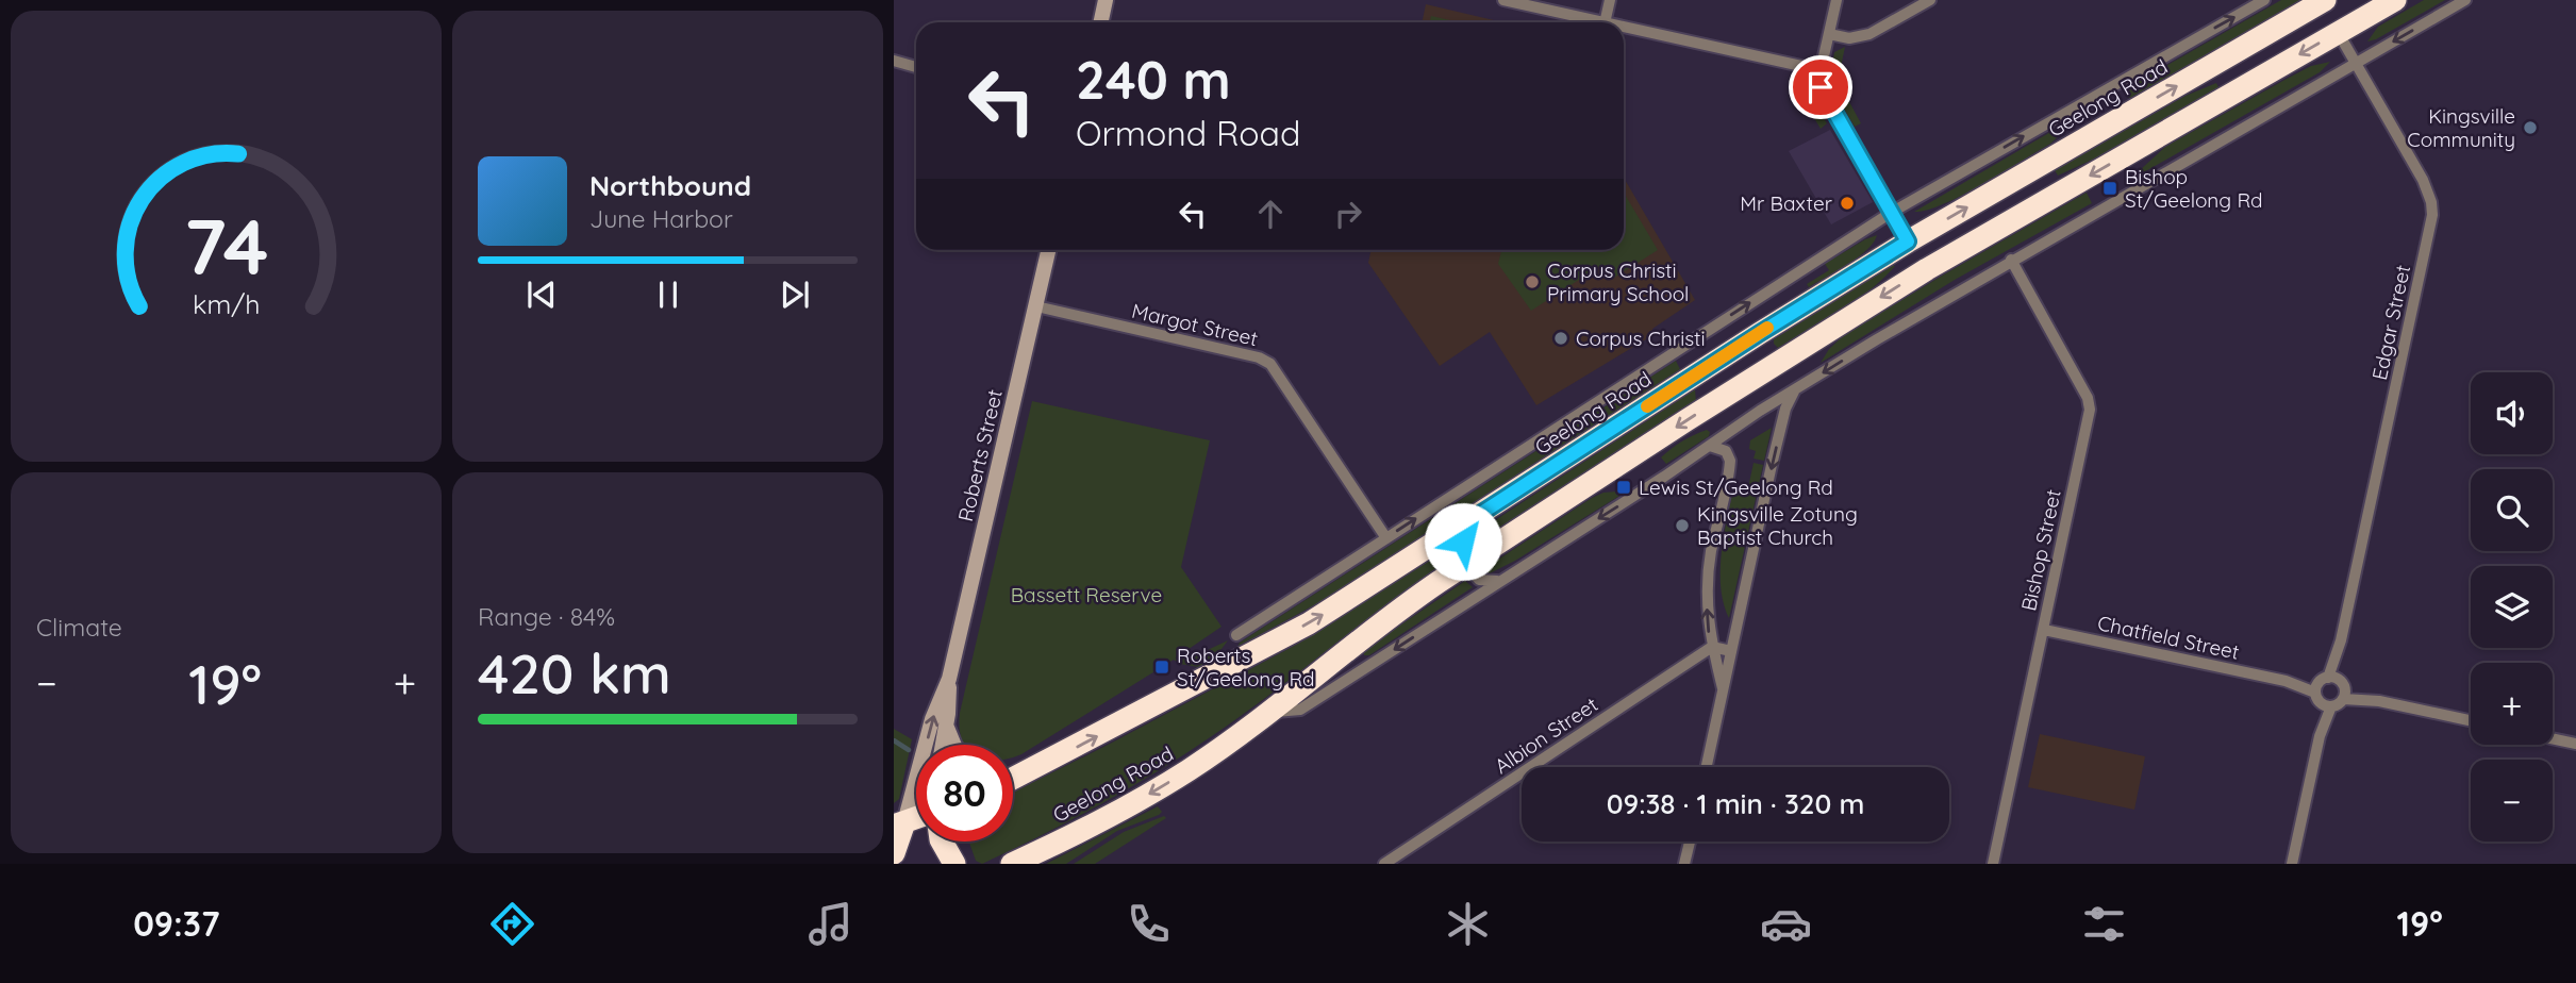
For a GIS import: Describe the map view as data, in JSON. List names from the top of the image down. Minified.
{"streets":{"highway":["Geelong Road"],"street":["Edgar Street","Margot Street","Roberts Street","Bishop Street","Chatfield Street","Albion Street"]},"crossings":[["Geelong Road","Edgar Street"],["Geelong Road","Margot Street"],["Geelong Road","Bishop Street"],["Edgar Street","Chatfield Street"],["Margot Street","Roberts Street"],["Bishop Street","Chatfield Street"]],"parks":["Bassett Reserve"],"places":{"other":["Kingsville Community","Mr Baxter","Corpus Christi Primary School","Corpus Christi","Kingsville Zotung Baptist Church"],"transit":["Bishop St/Geelong Rd","Lewis St/Geelong Rd","Roberts St/Geelong Rd"]},"page":{"turn":["240 m","Ormond Road"],"song":["Northbound","June Harbor"],"map_buttons":["+","−"],"tile":["Climate",["Range · 84%","420 km"]],"heat":["−","19°","+"],"limit":"80","trip":"09:38 · 1 min · 320 m","tabs":["09:37","19°"],"gauge":["74","km/h"]}}
